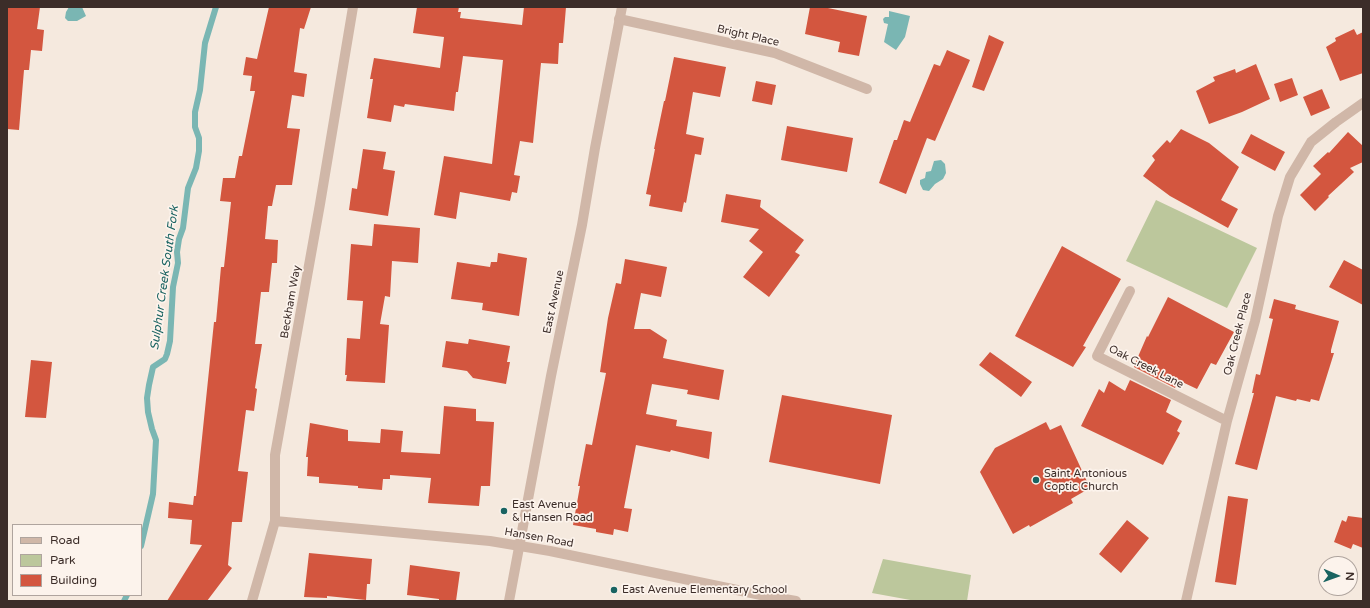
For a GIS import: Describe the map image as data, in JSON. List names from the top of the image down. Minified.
{"streets":{"street":["Bright Place","Beckham Way","East Avenue","Oak Creek Place","Oak Creek Lane","Hansen Road"]},"crossings":[["Bright Place","East Avenue"],["Beckham Way","Hansen Road"],["East Avenue","Hansen Road"],["Oak Creek Place","Oak Creek Lane"]],"water":["Sulphur Creek South Fork"],"places":["Saint Antonious Coptic Church","East Avenue & Hansen Road","East Avenue Elementary School"],"legend":["Road","Park","Building"],"north":"right"}
